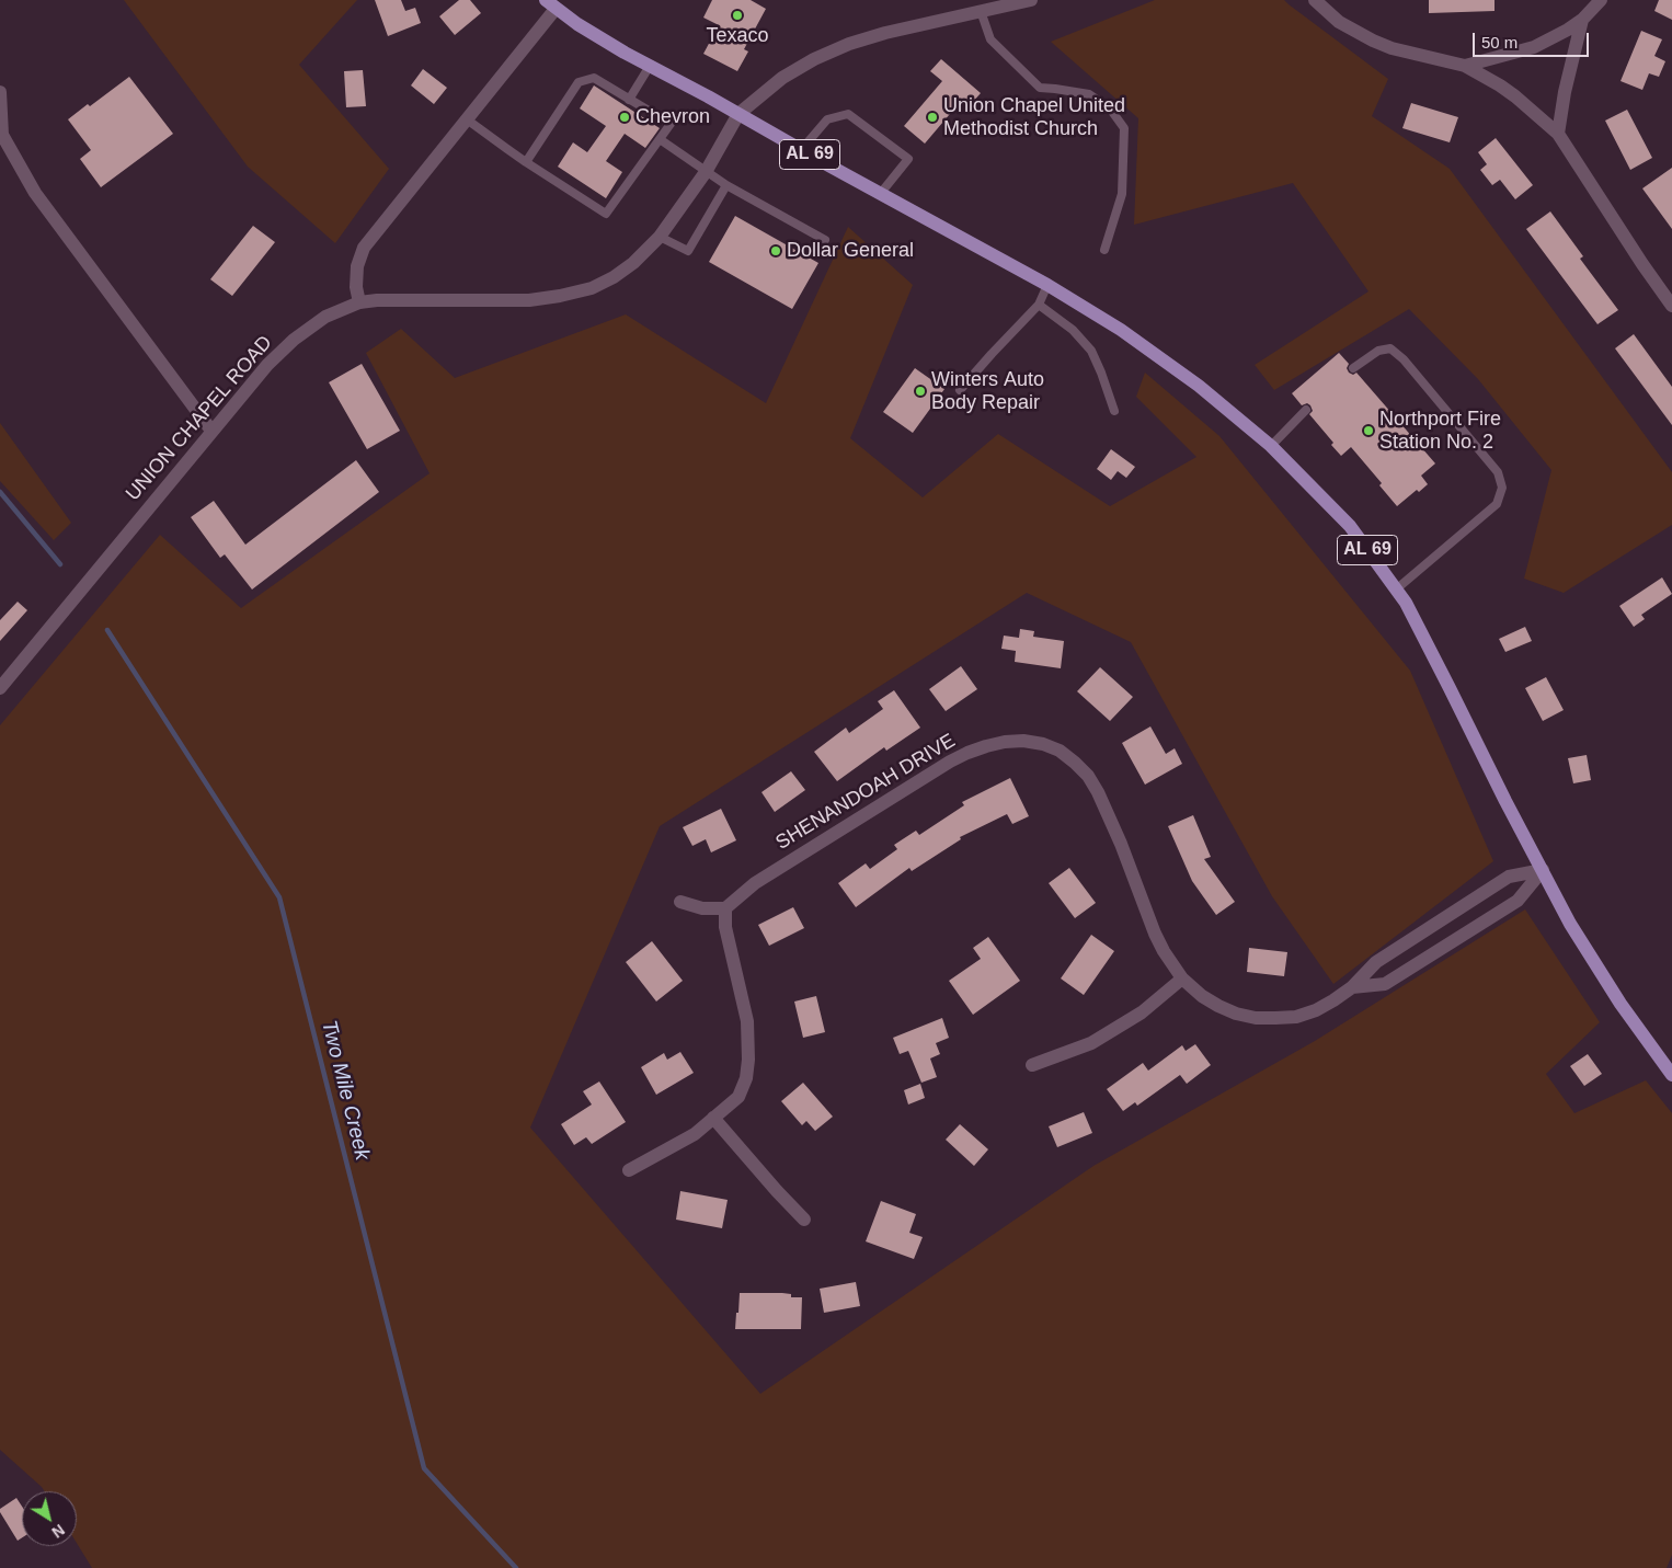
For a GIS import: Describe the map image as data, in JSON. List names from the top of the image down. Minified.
{"streets":{"main road":["AL 69"],"street":["UNION CHAPEL ROAD","SHENANDOAH DRIVE"]},"crossings":[["AL 69","UNION CHAPEL ROAD"],["AL 69","SHENANDOAH DRIVE"]],"water":["Two Mile Creek"],"places":["Texaco","Chevron","Union Chapel United Methodist Church","Dollar General","Winters Auto Body Repair","Northport Fire Station No. 2"],"scale_bar":"50 m","north":"bottom right"}
